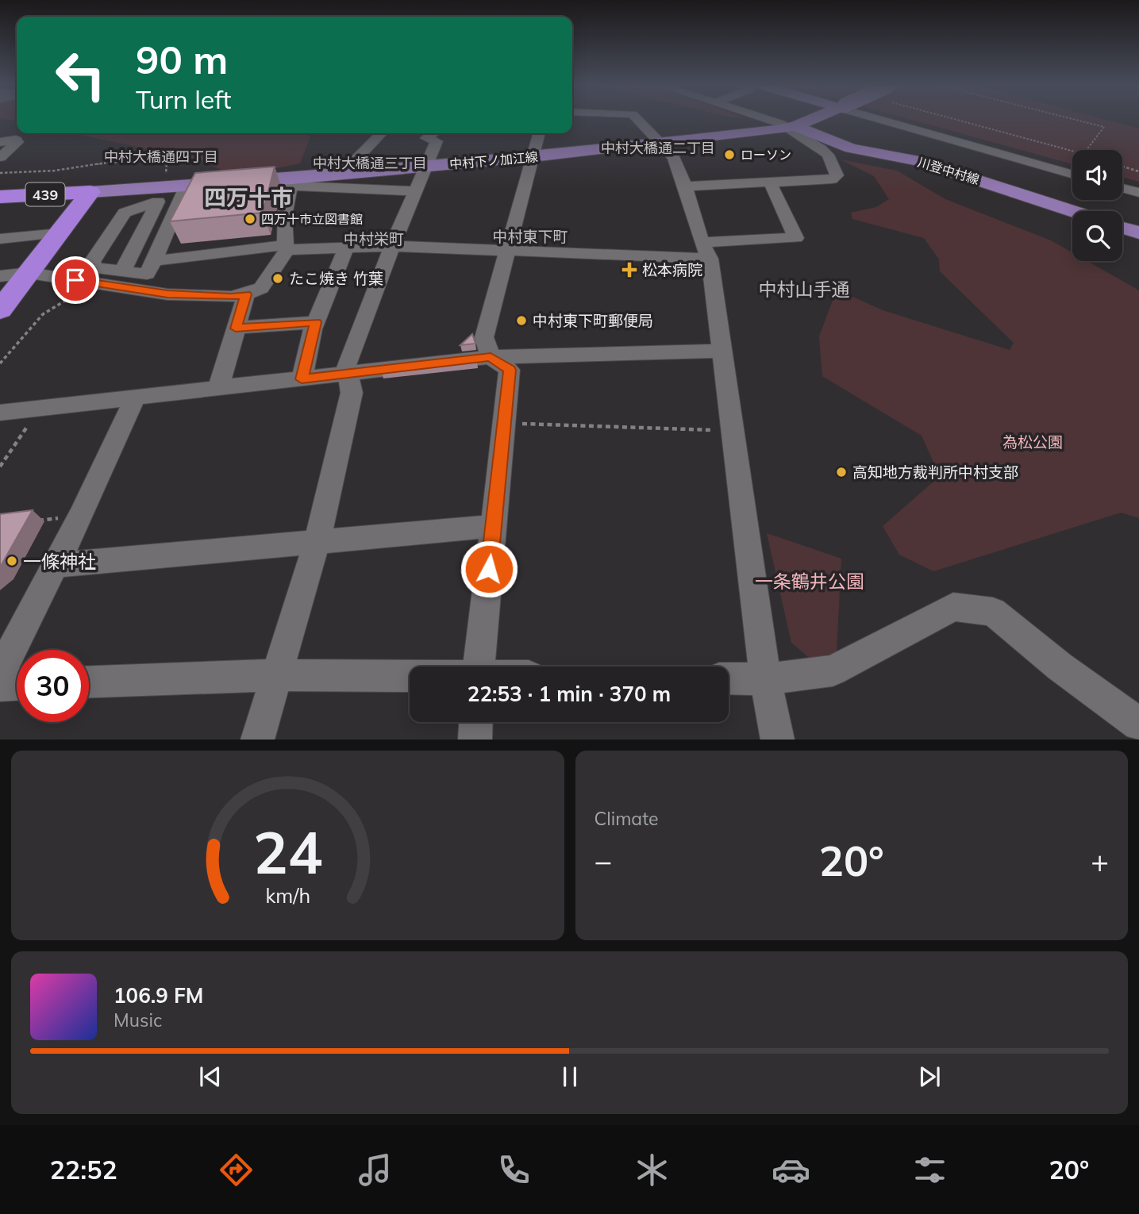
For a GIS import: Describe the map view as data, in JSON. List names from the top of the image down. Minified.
{"streets":{"highway":["439"],"main road":["中村下ノ加江線","川登中村線"]},"crossings":[["中村下ノ加江線","川登中村線"],["中村下ノ加江線","439"]],"districts":["中村大橋通二丁目","中村大橋通四丁目","中村大橋通三丁目","四万十市","中村東下町","中村栄町","中村山手通"],"parks":["為松公園","一条鶴井公園"],"places":{"other":["ローソン","四万十市立図書館","たこ焼き 竹葉","中村東下町郵便局","高知地方裁判所中村支部","一條神社"],"health":["松本病院"]},"page":{"turn":["90 m","Turn left"],"limit":"30","trip":"22:53 · 1 min · 370 m","tile":"Climate","heat":["−","20°","+"],"song":["106.9 FM","Music"],"tabs":["22:52","20°"],"gauge":["24","km/h"]}}
